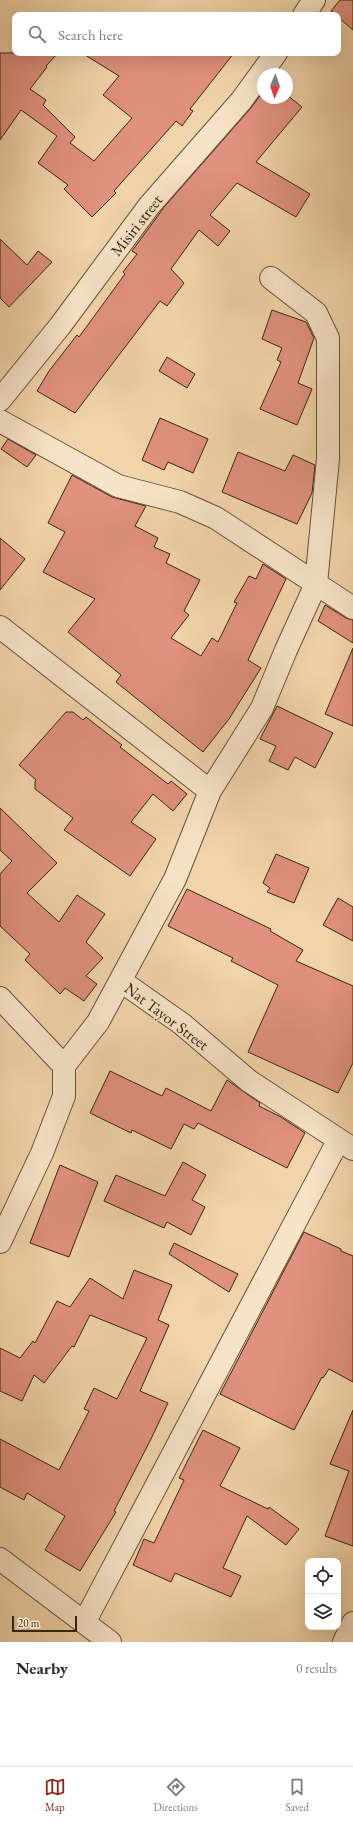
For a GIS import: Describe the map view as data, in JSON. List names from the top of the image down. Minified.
{"streets":{"street":["Misiri street","Nat Tayor Street"]},"scale_bar":"20 m","north":"bottom","page":{"search":"Search here","scale":"20 m","heading":["Nearby","0 results"],"nav":["Map","Directions","Saved"]}}
